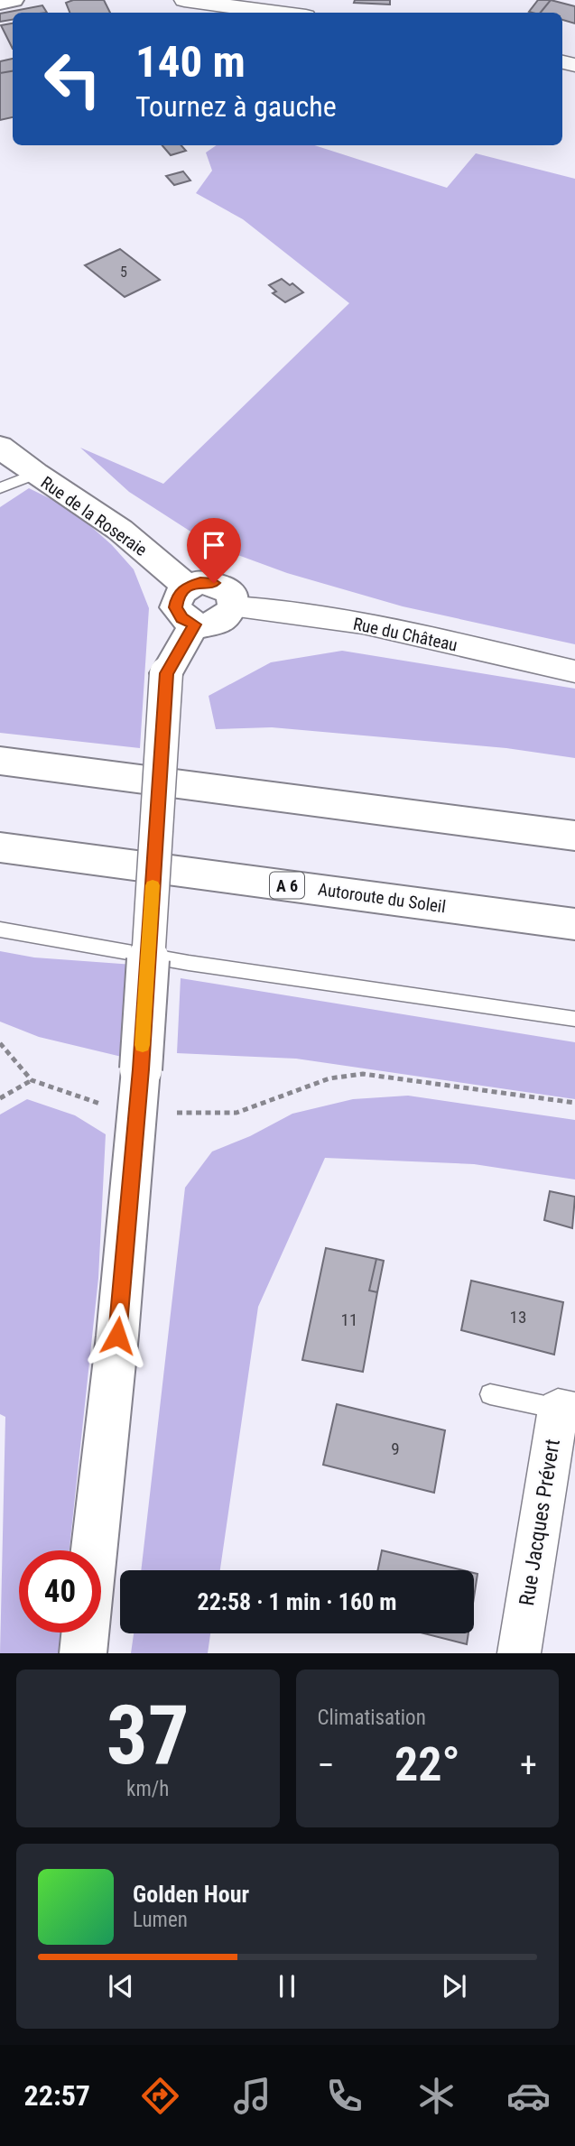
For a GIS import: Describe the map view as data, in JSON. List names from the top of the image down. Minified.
{"streets":{"main road":["Rue de la Roseraie","A 6","Autoroute du Soleil"],"street":["Rue du Château","Rue Jacques Prévert"]},"crossings":[["Rue de la Roseraie","Rue du Château"]],"house_numbers":["5","13","11","9"],"page":{"turn":["140 m","Tournez à gauche"],"limit":"40","trip":"22:58 · 1 min · 160 m","tile":[["37","km/h"],"Climatisation"],"heat":["−","22°","+"],"song":["Golden Hour","Lumen"],"tabs":"22:57"}}
